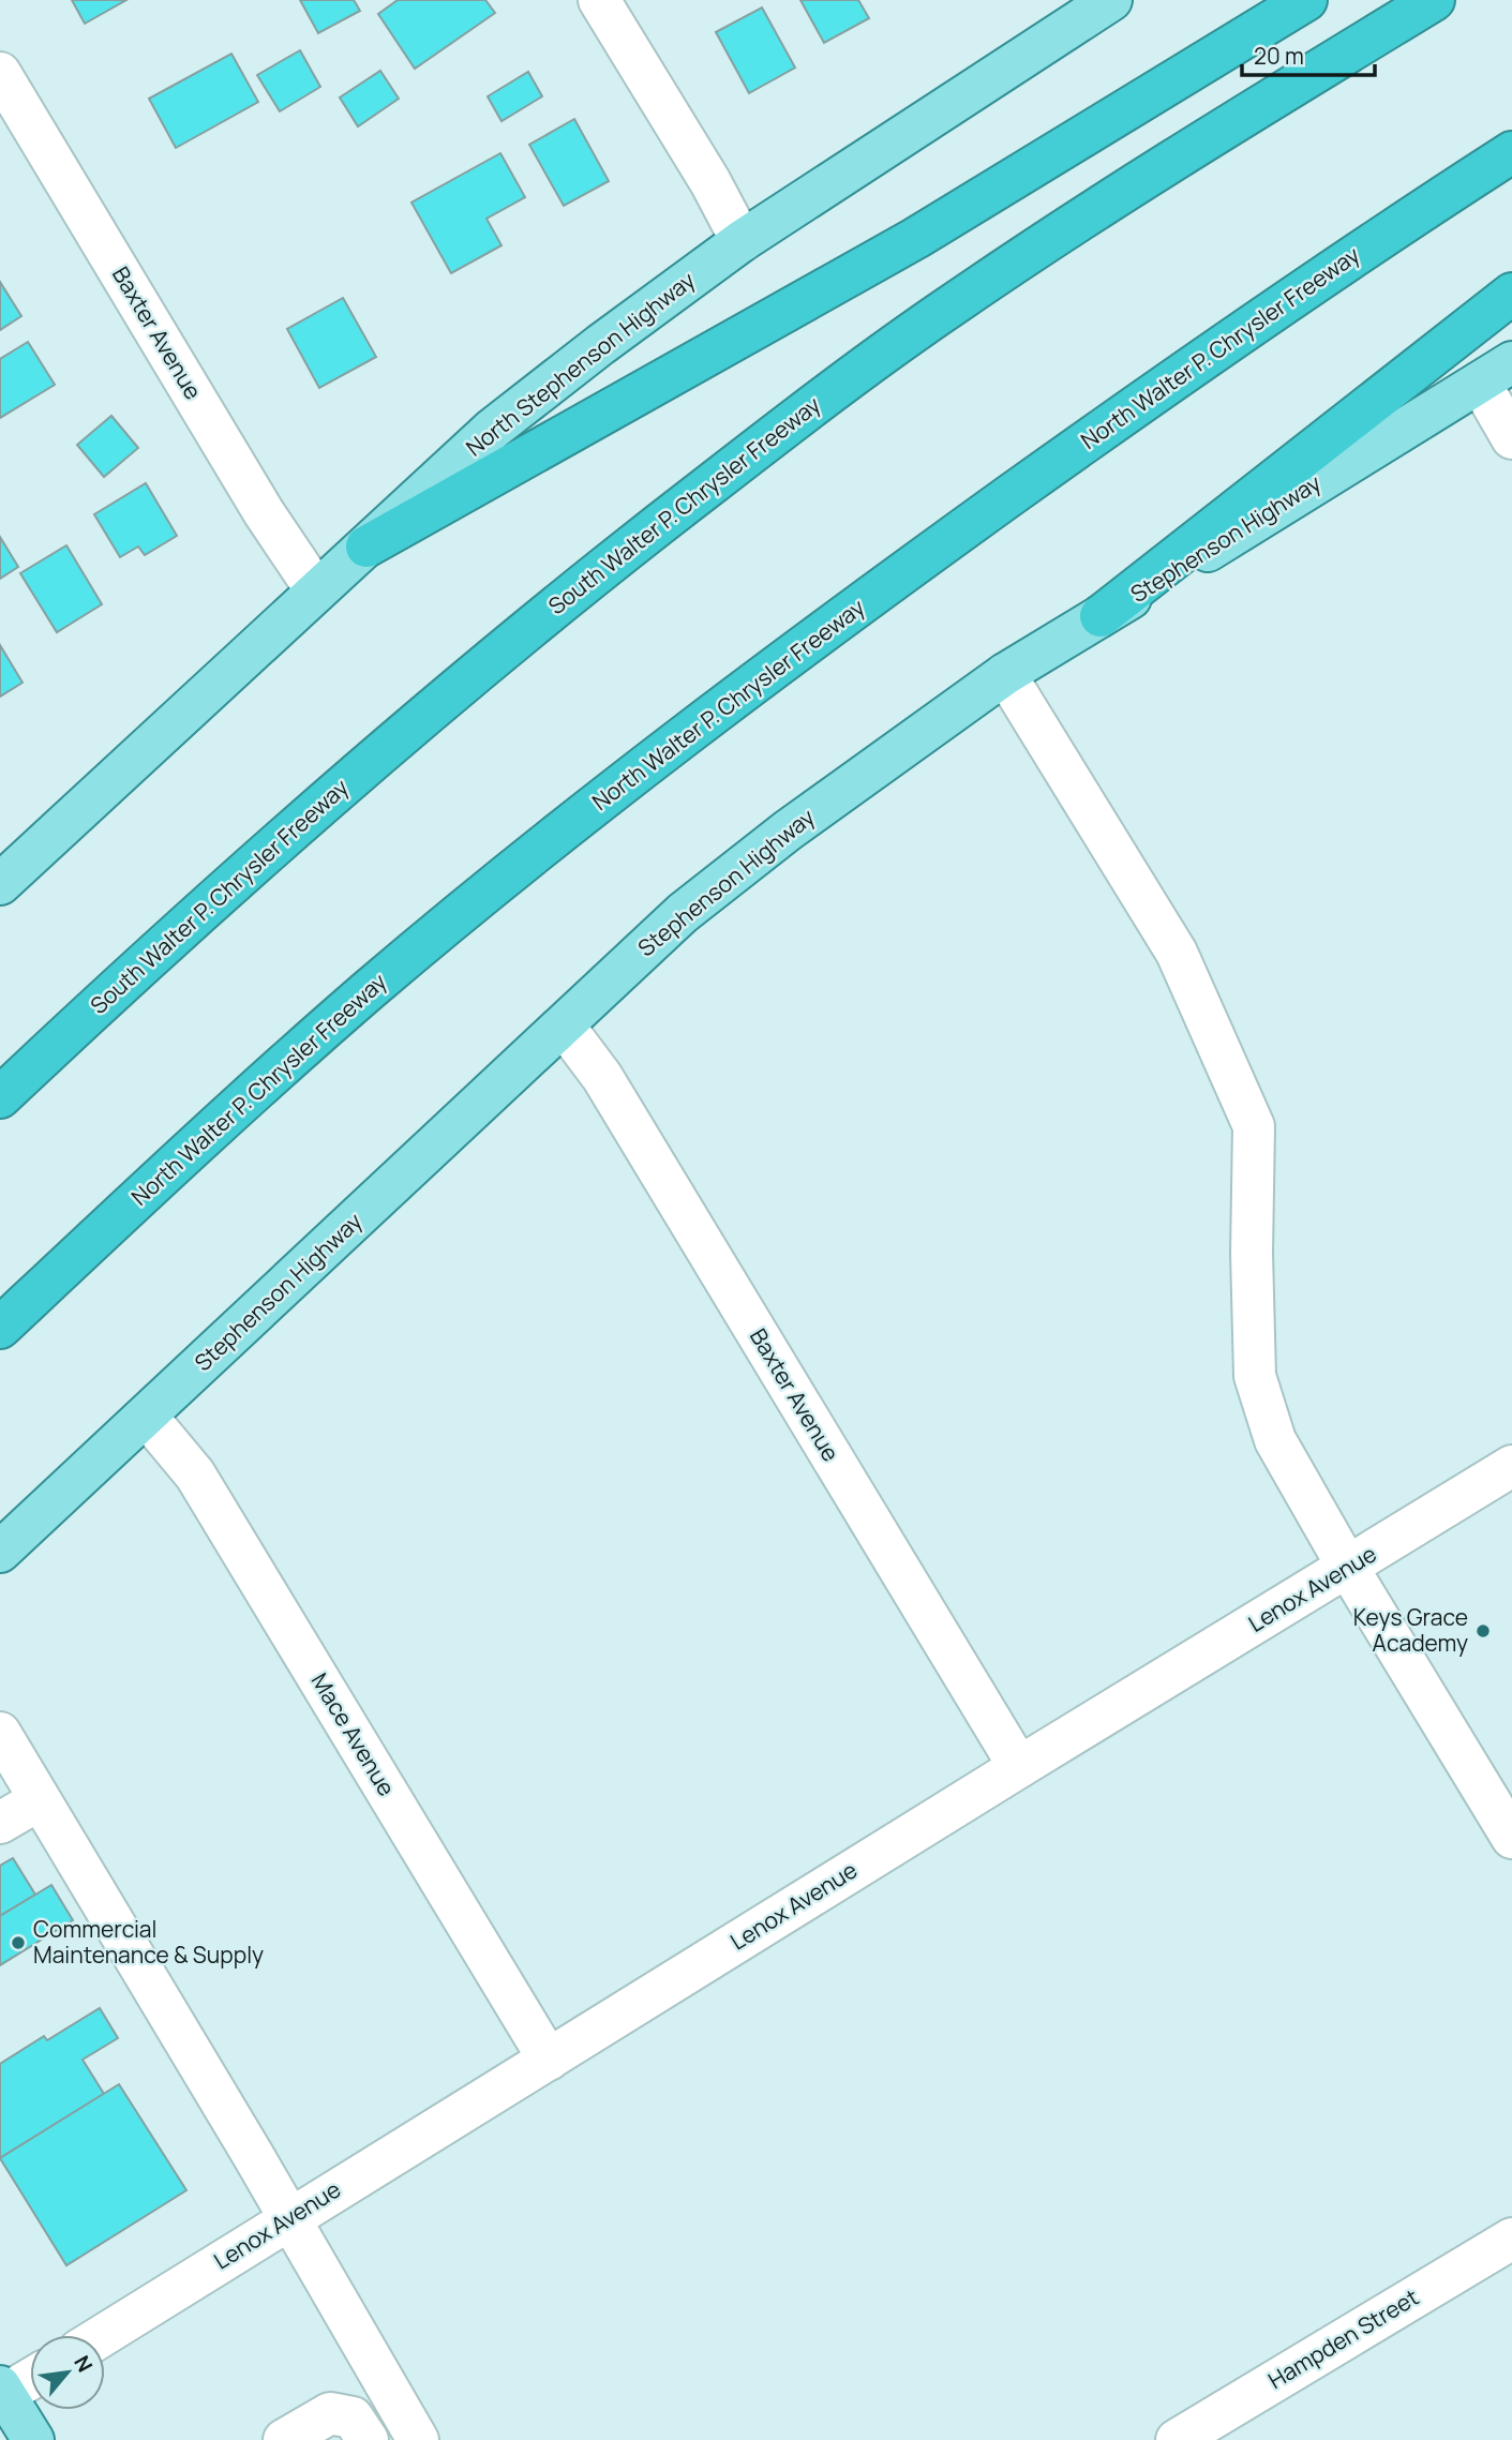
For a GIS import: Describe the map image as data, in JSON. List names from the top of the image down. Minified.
{"streets":{"highway":["North Walter P. Chrysler Freeway","South Walter P. Chrysler Freeway"],"main road":["North Stephenson Highway","Stephenson Highway"],"street":["Baxter Avenue","Lenox Avenue","Mace Avenue","Hampden Street"]},"crossings":[["Baxter Avenue","North Stephenson Highway"],["Baxter Avenue","Stephenson Highway"],["Baxter Avenue","Lenox Avenue"],["Stephenson Highway","Mace Avenue"],["Lenox Avenue","Mace Avenue"]],"places":["Keys Grace Academy","Commercial Maintenance & Supply"],"scale_bar":"20 m","north":"top right"}
